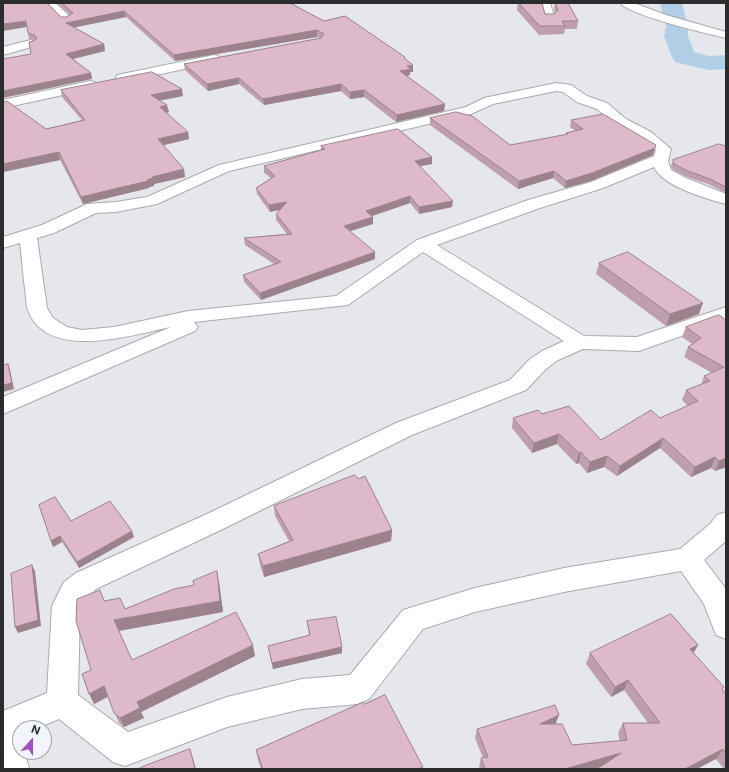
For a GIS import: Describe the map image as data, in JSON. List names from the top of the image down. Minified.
{"north":"top"}
